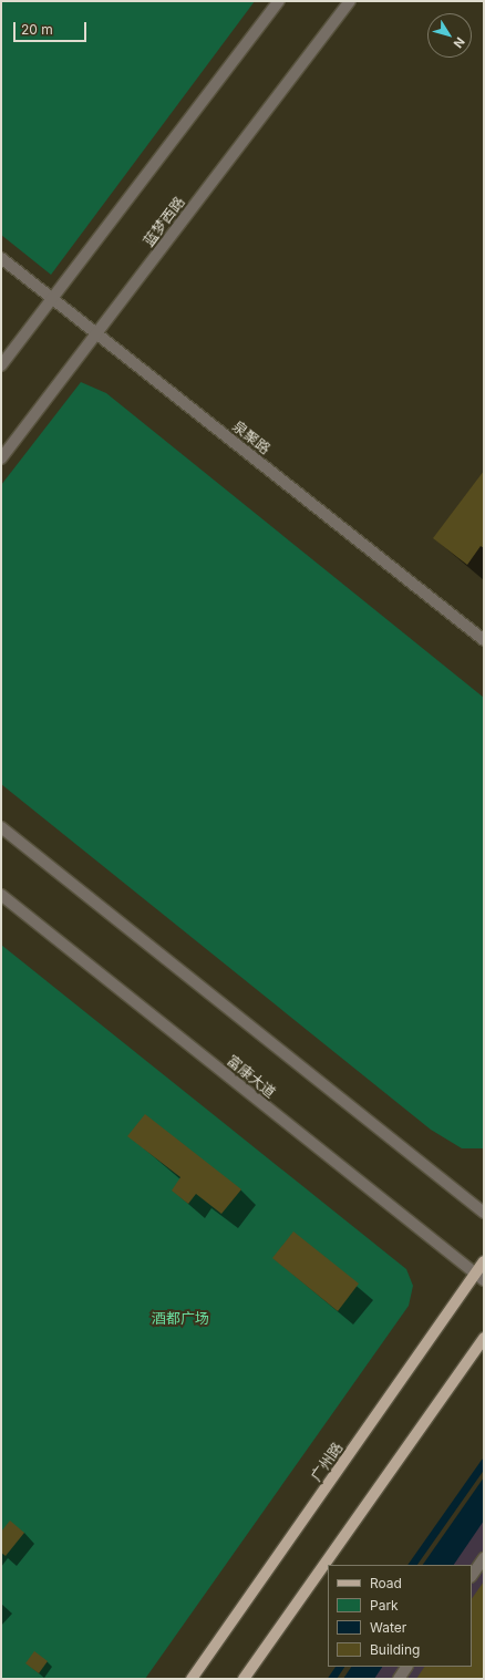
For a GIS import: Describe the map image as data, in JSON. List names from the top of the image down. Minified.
{"streets":{"main road":["广州路"],"street":["蓝梦西路","泉聚路","富康大道"]},"crossings":[["蓝梦西路","泉聚路"],["富康大道","广州路"]],"parks":["酒都广场"],"legend":["Road","Park","Water","Building"],"scale_bar":"20 m","north":"bottom right"}
